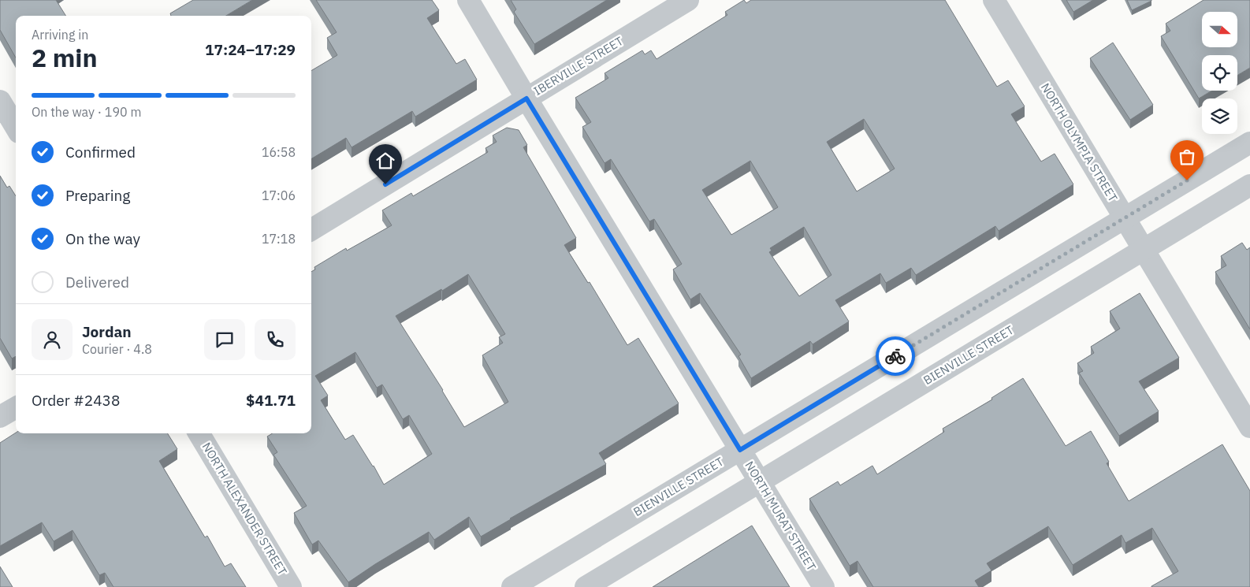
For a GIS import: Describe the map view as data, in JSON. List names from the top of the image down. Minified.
{"streets":{"street":["IBERVILLE STREET","NORTH OLYMPIA STREET","BIENVILLE STREET","NORTH ALEXANDER STREET","NORTH MURAT STREET"]},"crossings":[["IBERVILLE STREET","NORTH MURAT STREET"],["NORTH OLYMPIA STREET","BIENVILLE STREET"],["BIENVILLE STREET","NORTH MURAT STREET"]],"north":"right","page":{"heading":["2 min","Arriving in","17:24–17:29"],"panel":["Jordan","Courier · 4.8","Order #2438","$41.71"],"bar":"On the way · 190 m","list":[["Confirmed","16:58"],["Preparing","17:06"],["On the way","17:18"],"Delivered"]}}
